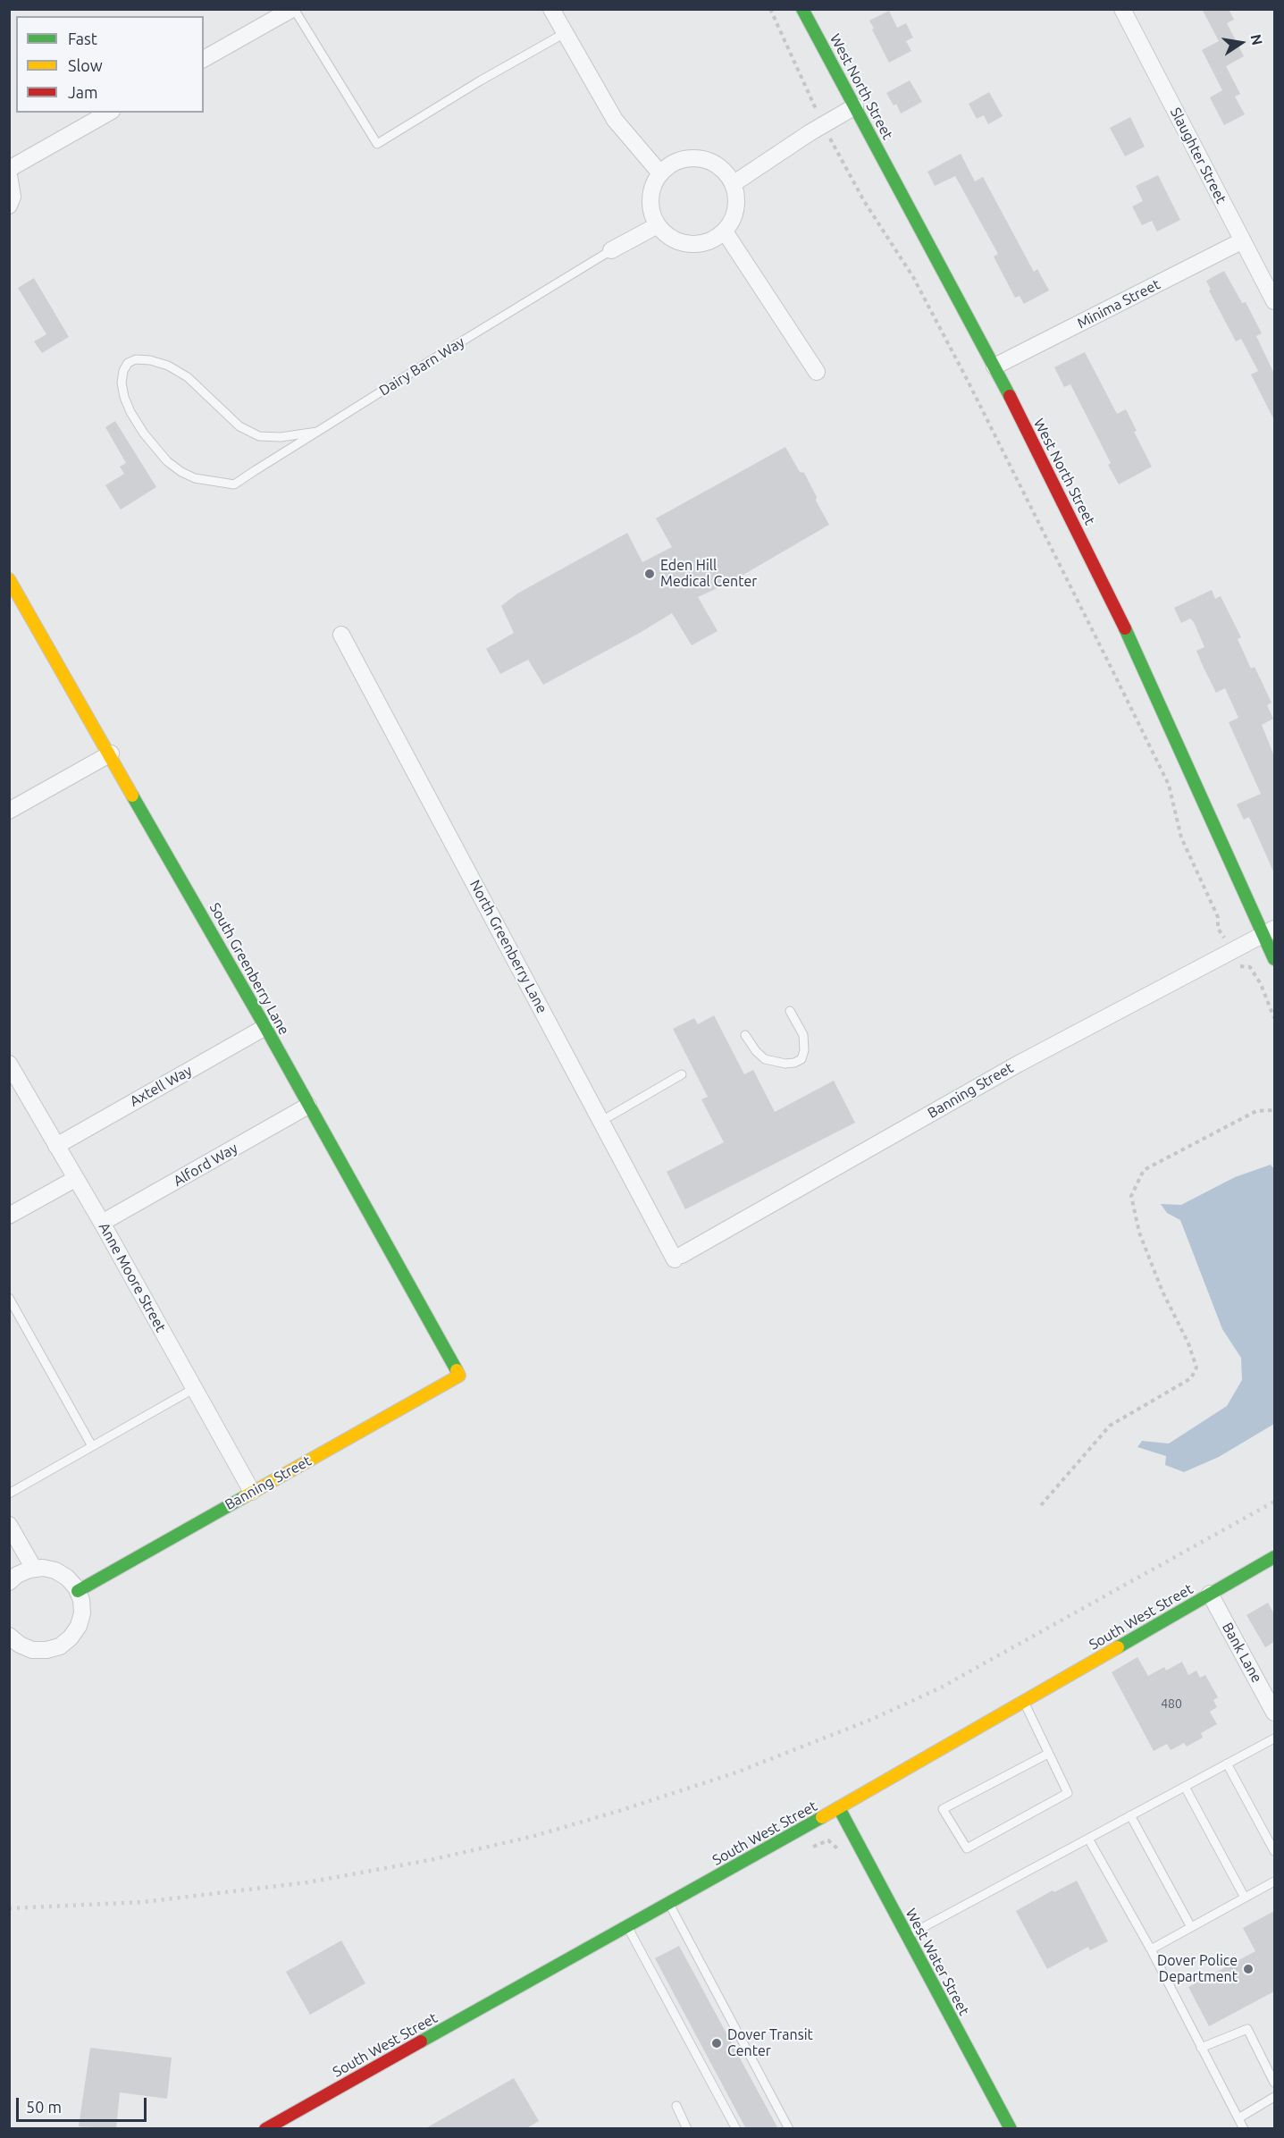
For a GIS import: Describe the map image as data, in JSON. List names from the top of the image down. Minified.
{"streets":{"street":["West North Street","Slaughter Street","Minima Street","North Greenberry Lane","South Greenberry Lane","Axtell Way","Banning Street","Alford Way","Anne Moore Street","South West Street","Bank Lane","West Water Street"],"lane":["Dairy Barn Way"]},"crossings":[["West North Street","Minima Street"],["West North Street","Banning Street"],["Slaughter Street","Minima Street"],["North Greenberry Lane","Banning Street"],["South Greenberry Lane","Axtell Way"],["South Greenberry Lane","Banning Street"],["South Greenberry Lane","Alford Way"],["Axtell Way","Anne Moore Street"],["Banning Street","Anne Moore Street"],["Alford Way","Anne Moore Street"],["South West Street","Bank Lane"],["South West Street","West Water Street"]],"places":["Eden Hill Medical Center","Dover Police Department","Dover Transit Center"],"house_numbers":["480"],"legend":["Fast","Slow","Jam"],"scale_bar":"50 m","north":"right"}
